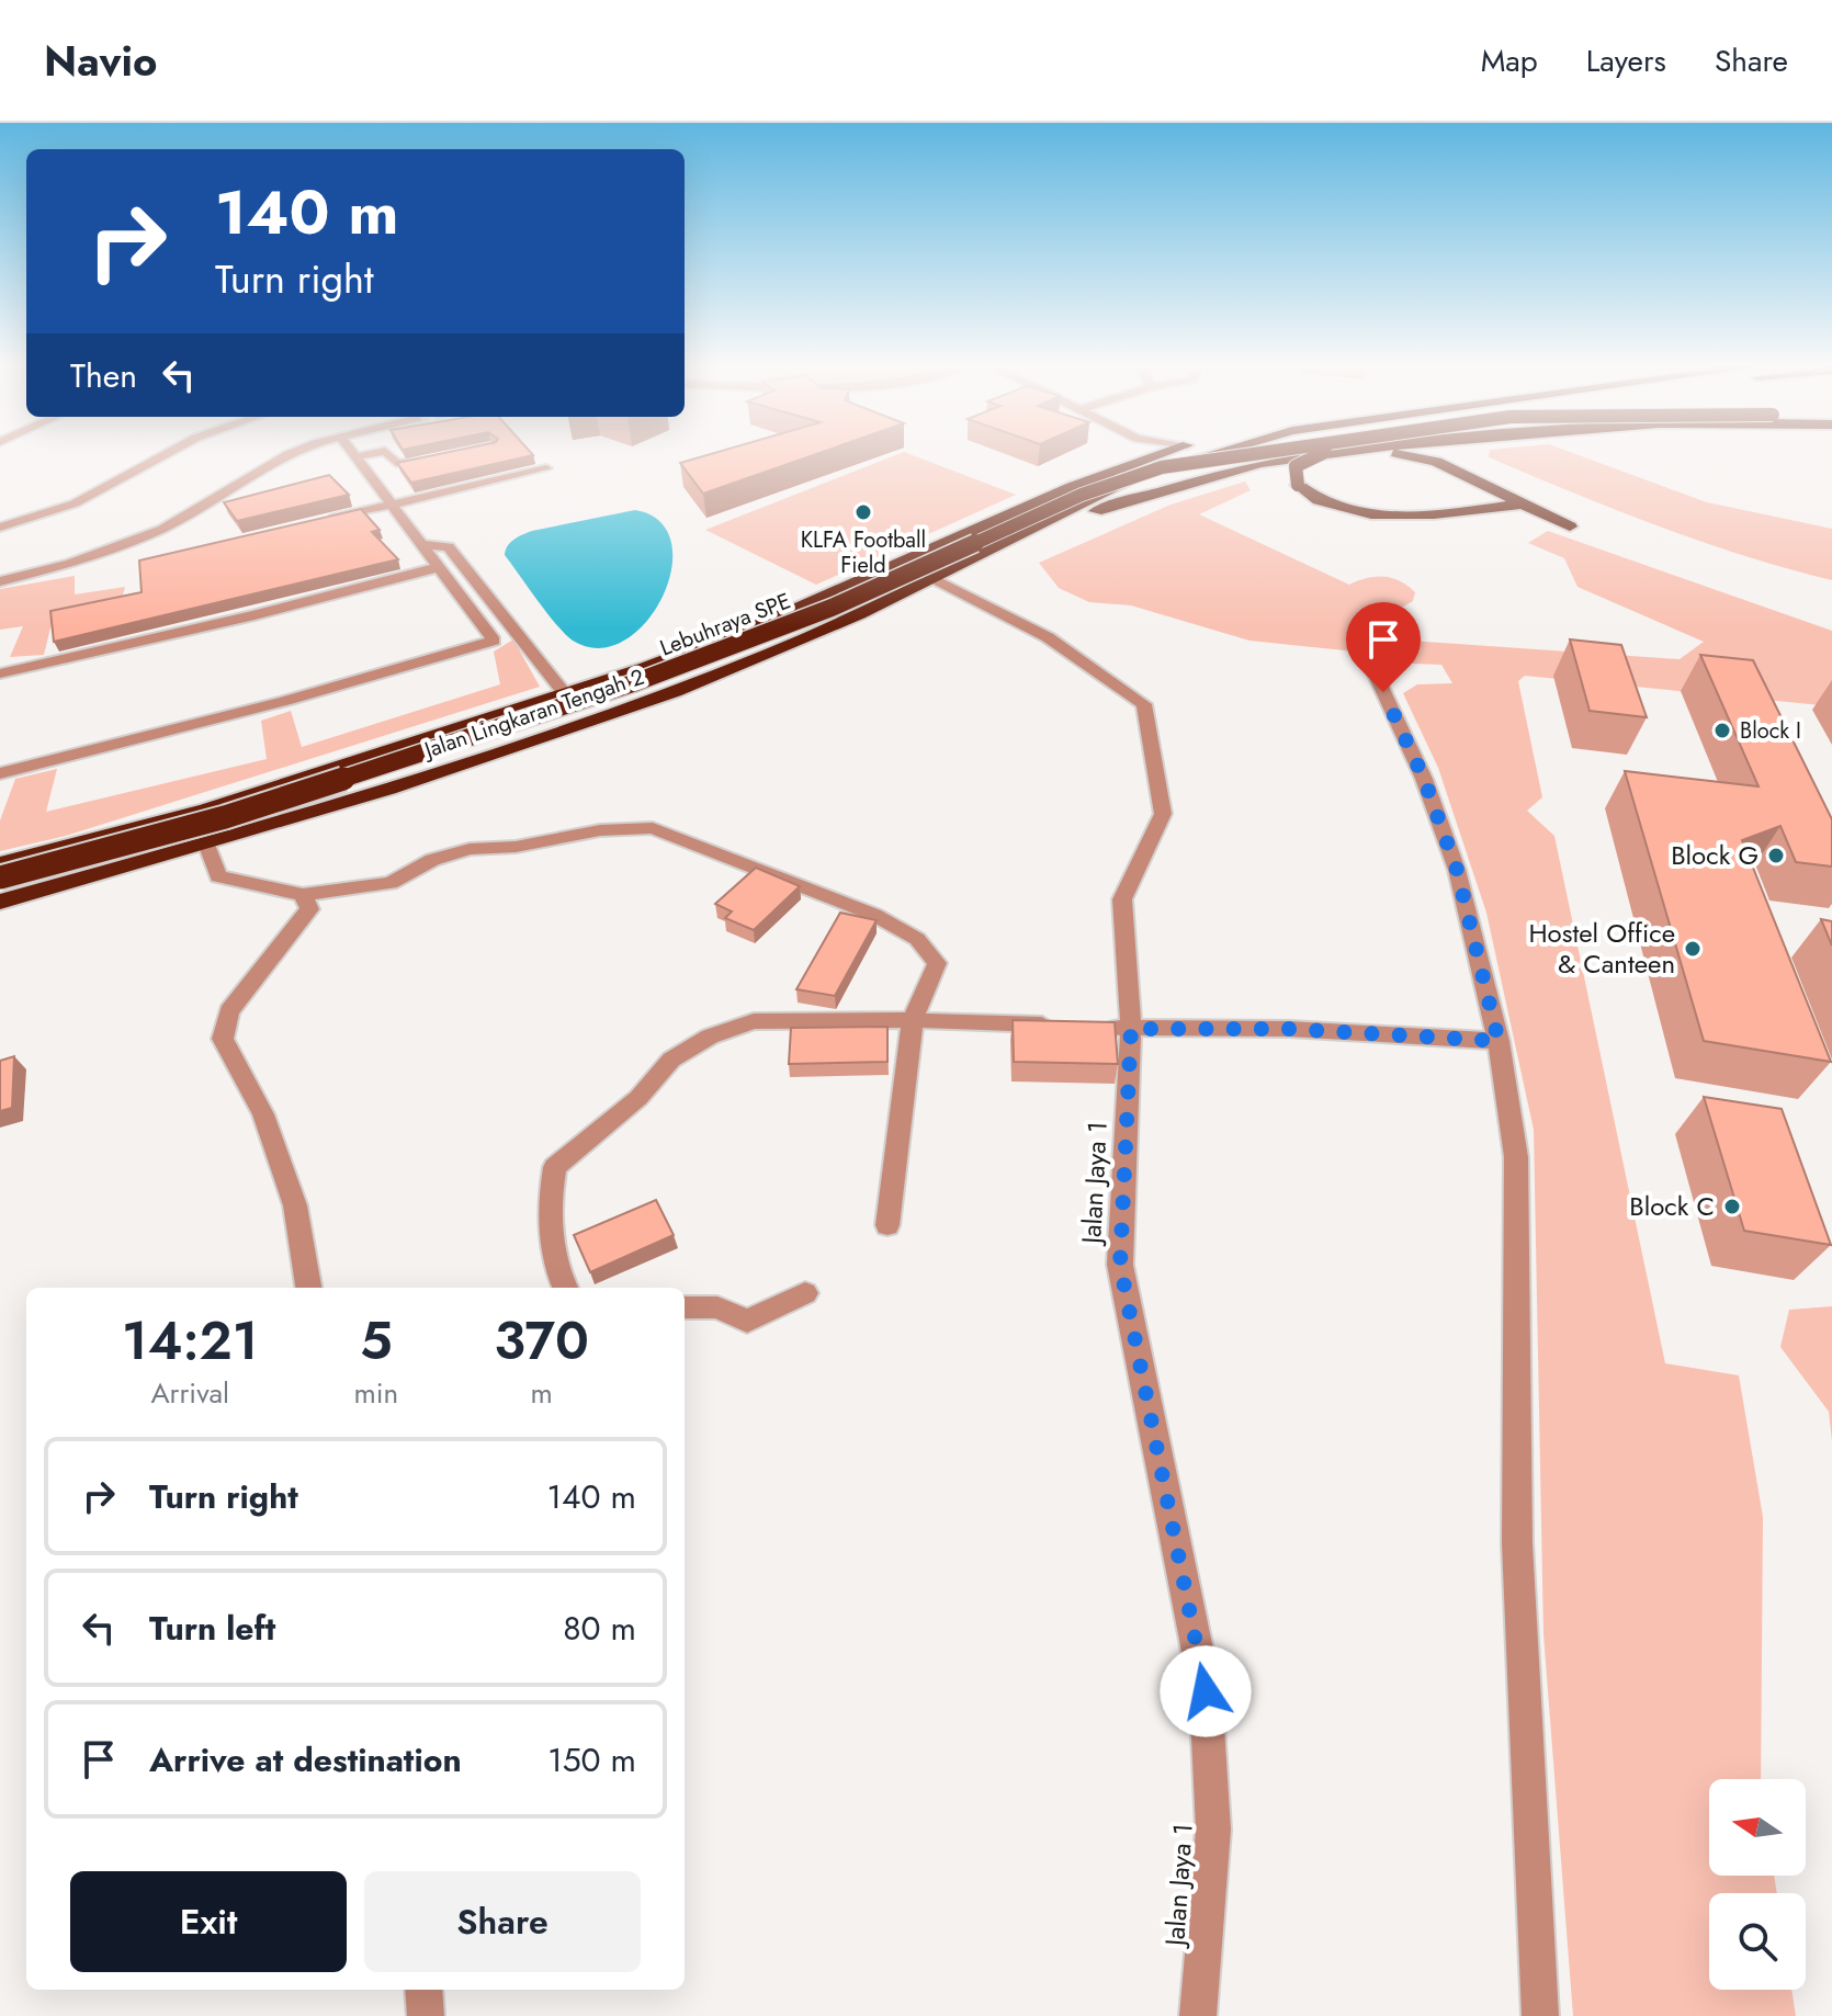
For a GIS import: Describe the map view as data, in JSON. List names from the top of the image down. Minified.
{"streets":{"highway":["Lebuhraya SPE","Jalan Lingkaran Tengah 2"],"street":["Jalan Jaya 1"]},"crossings":[["Jalan Lingkaran Tengah 2","Jalan Jaya 1"]],"places":["KLFA Football Field","Block I","Block G","Hostel Office & Canteen","Block C"],"north":"left","page":{"header":"Navio","nav":["Map","Layers","Share"],"turn":["140 m","Turn right"],"then":"Then","eta":["14:21","Arrival","5","min","370","m"],"list":[{"name":"Turn right","value":"140 m"},{"name":"Turn left","value":"80 m"},{"name":"Arrive at destination","value":"150 m"}],"buttons":["Exit","Share"]}}
